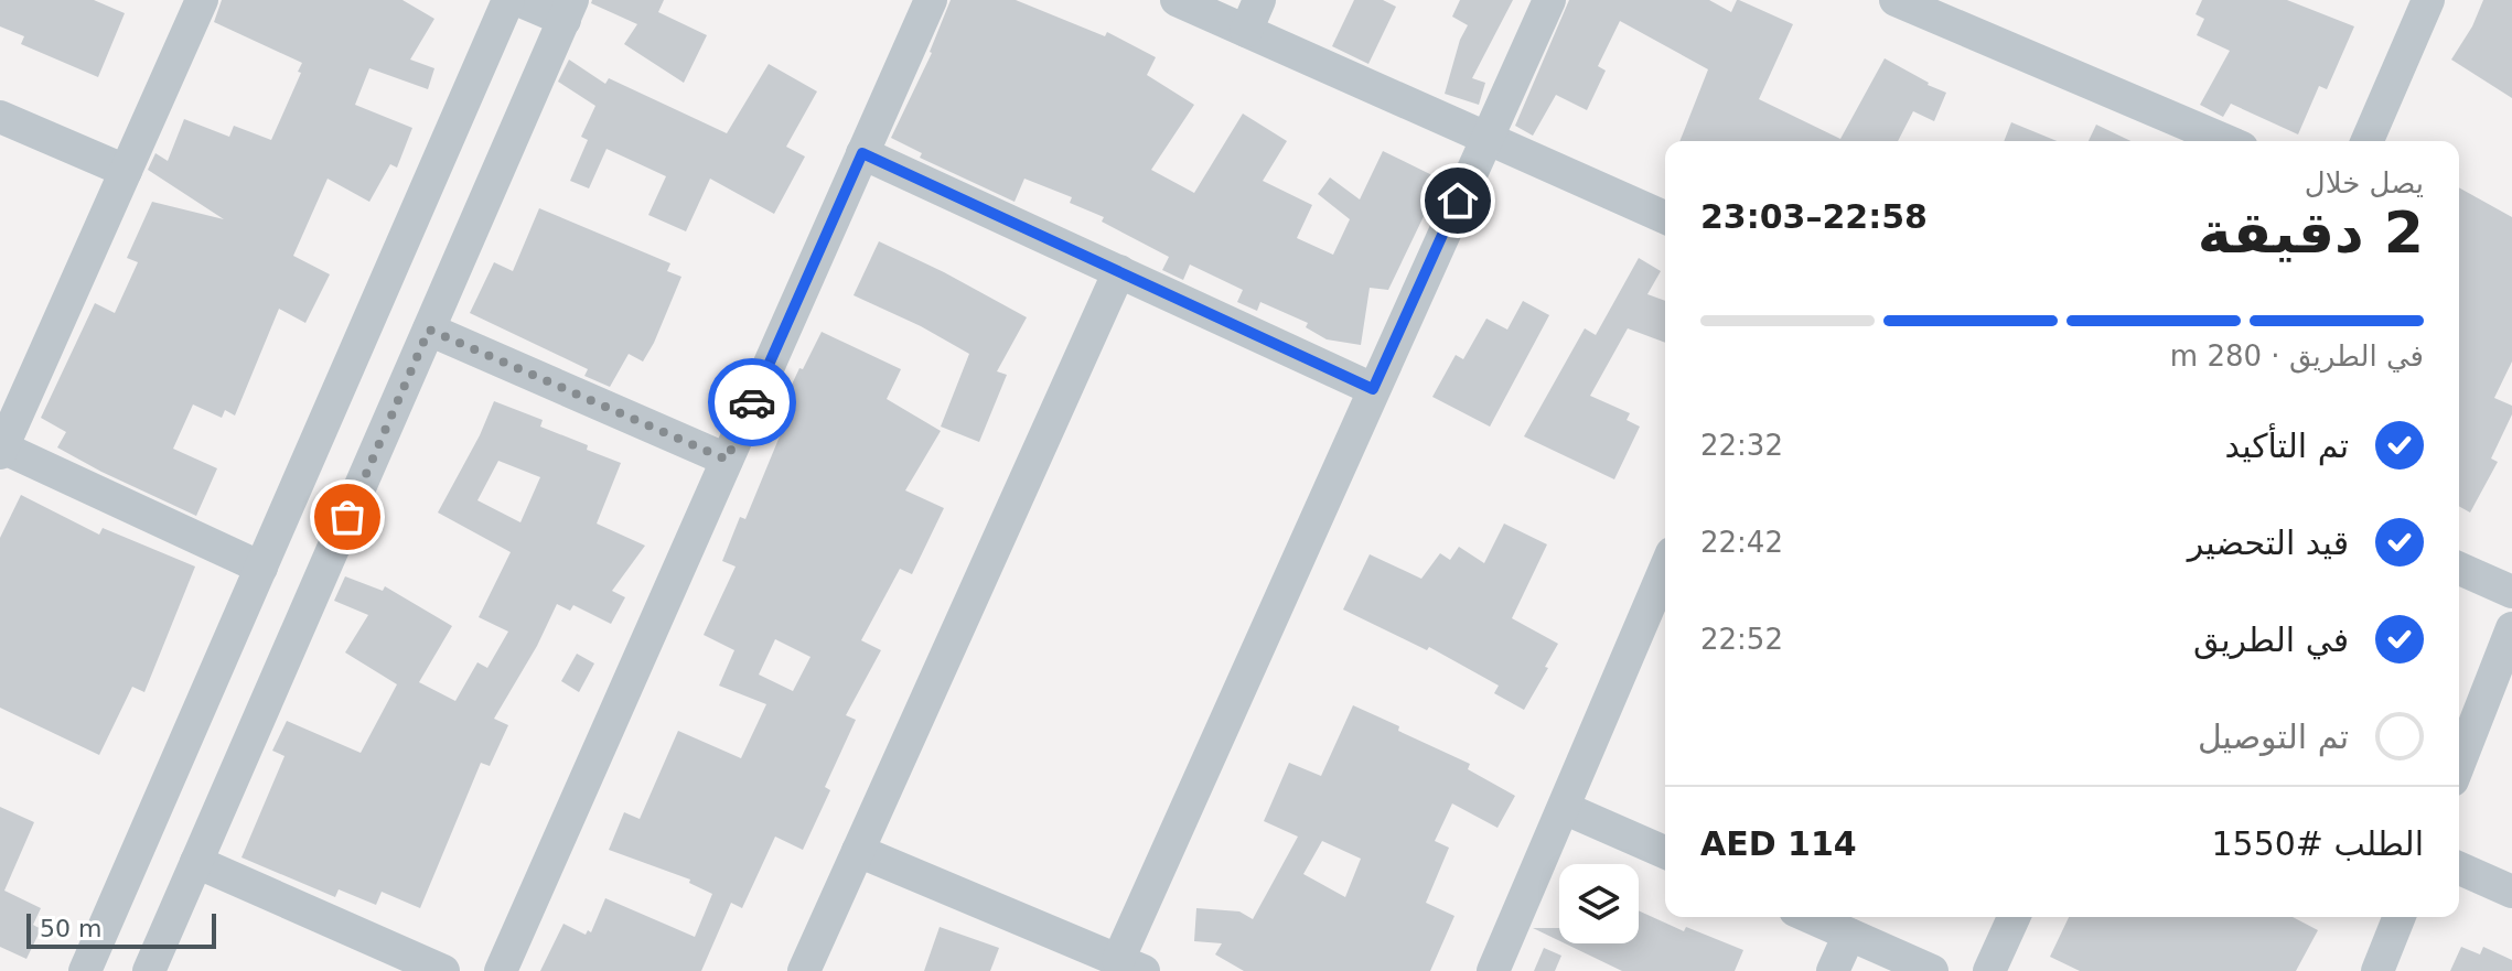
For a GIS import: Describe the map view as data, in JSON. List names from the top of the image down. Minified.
{"scale_bar":"50 m","page":{"heading":["2 دقيقة","يصل خلال","22:58–23:03"],"panel":["الطلب #1550","AED 114"],"bar":"في الطريق · 280 m","list":[["تم التأكيد","22:32"],["قيد التحضير","22:42"],["في الطريق","22:52"],"تم التوصيل"],"scale":"50 m"}}
